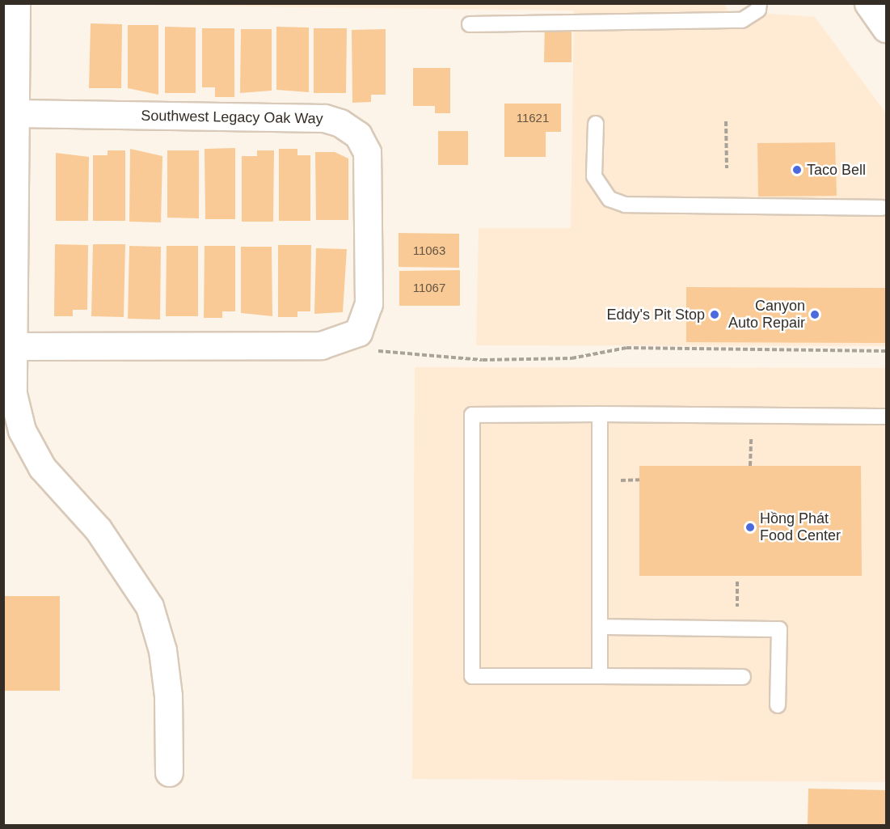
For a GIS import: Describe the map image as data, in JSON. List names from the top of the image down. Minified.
{"streets":{"main road":["Southwest Legacy Oak Way"]},"places":["Taco Bell","Eddy's Pit Stop","Canyon Auto Repair","Hồng Phát Food Center"],"house_numbers":["11621","11063","11067"]}
